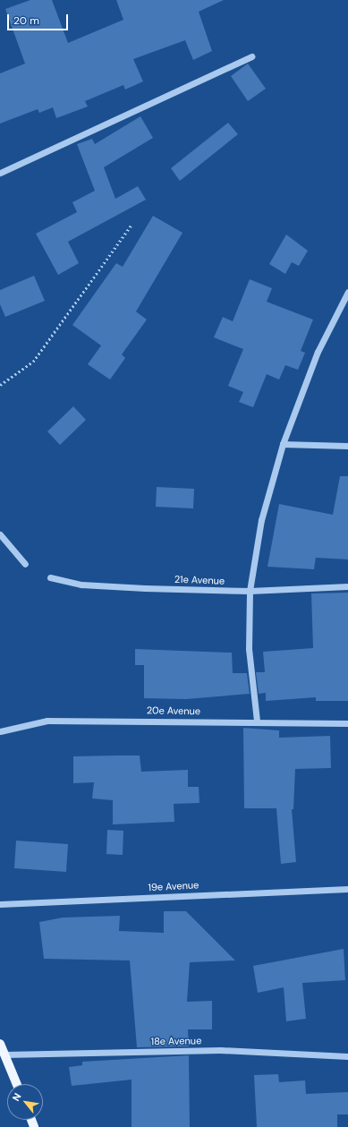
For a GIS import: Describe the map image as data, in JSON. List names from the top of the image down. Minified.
{"streets":{"street":["21e Avenue","20e Avenue","19e Avenue","18e Avenue"]},"scale_bar":"20 m","north":"top left"}
